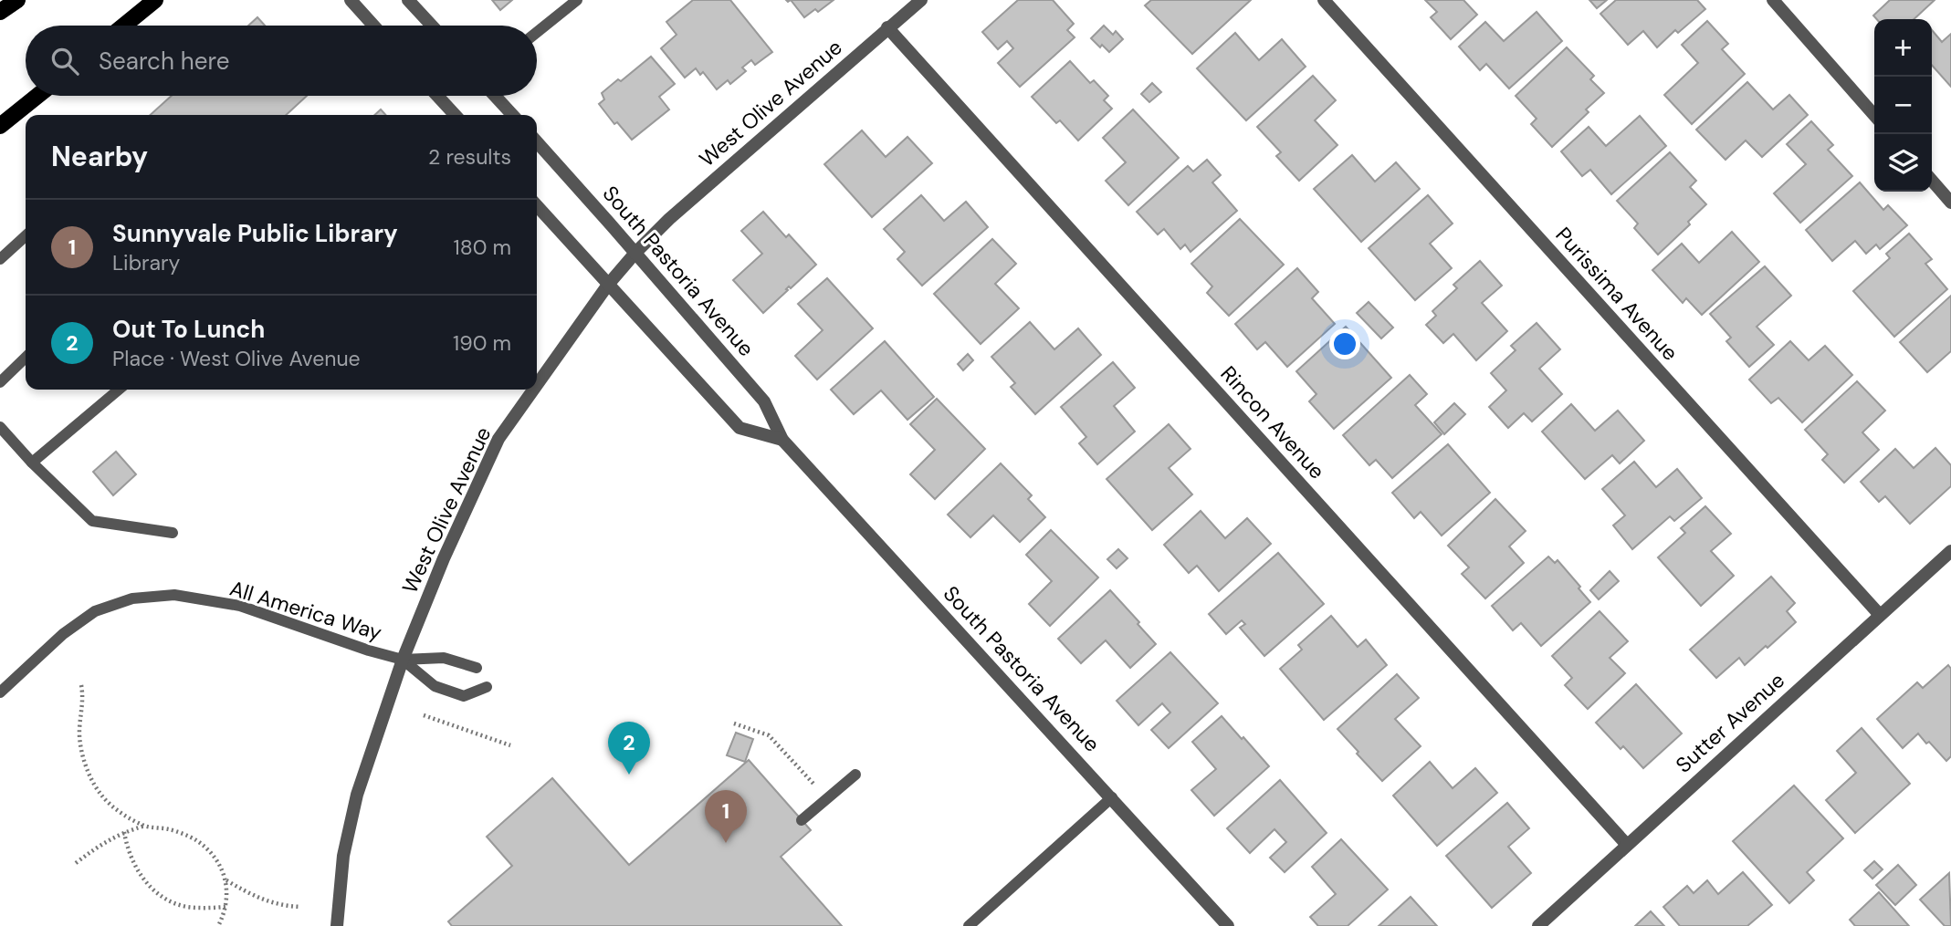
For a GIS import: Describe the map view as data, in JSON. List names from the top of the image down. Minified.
{"streets":{"street":["West Olive Avenue","South Pastoria Avenue","Purissima Avenue","Rincon Avenue","Sutter Avenue"],"lane":["All America Way"]},"crossings":[["West Olive Avenue","South Pastoria Avenue"],["West Olive Avenue","Rincon Avenue"],["West Olive Avenue","All America Way"],["Purissima Avenue","Sutter Avenue"],["Rincon Avenue","Sutter Avenue"]],"page":{"map_buttons":["+","−"],"search":"Search here","heading":["Nearby","2 results"],"list":[{"mark":"1","name":"Sunnyvale Public Library","note":"Library","value":"180 m"},{"mark":"2","name":"Out To Lunch","note":"Place · West Olive Avenue","value":"190 m"}],"pins":["2","1"]}}
